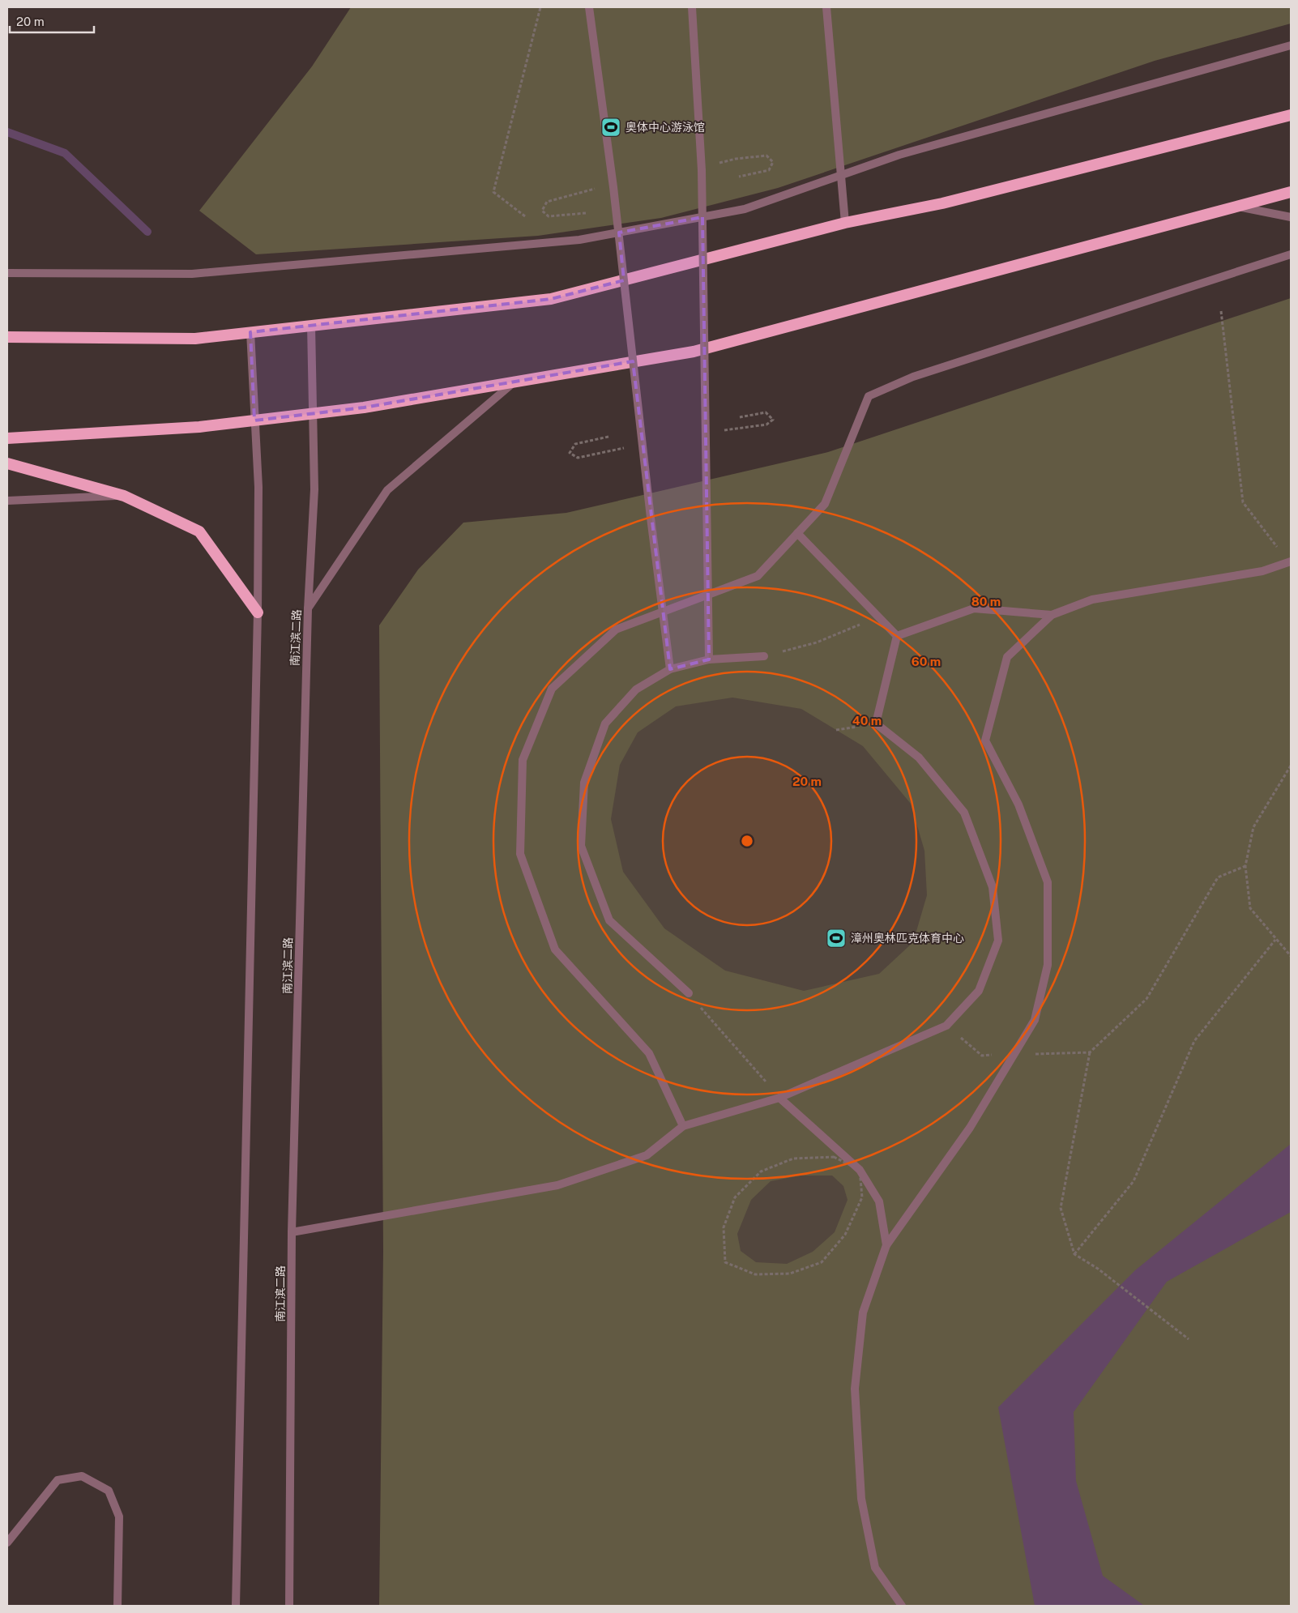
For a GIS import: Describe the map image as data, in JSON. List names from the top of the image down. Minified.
{"streets":{"street":["南江滨二路"]},"places":{"sports":["奥体中心游泳馆","漳州奥林匹克体育中心"]},"scale_bar":"20 m","rings":["80 m","60 m","40 m","20 m"]}
